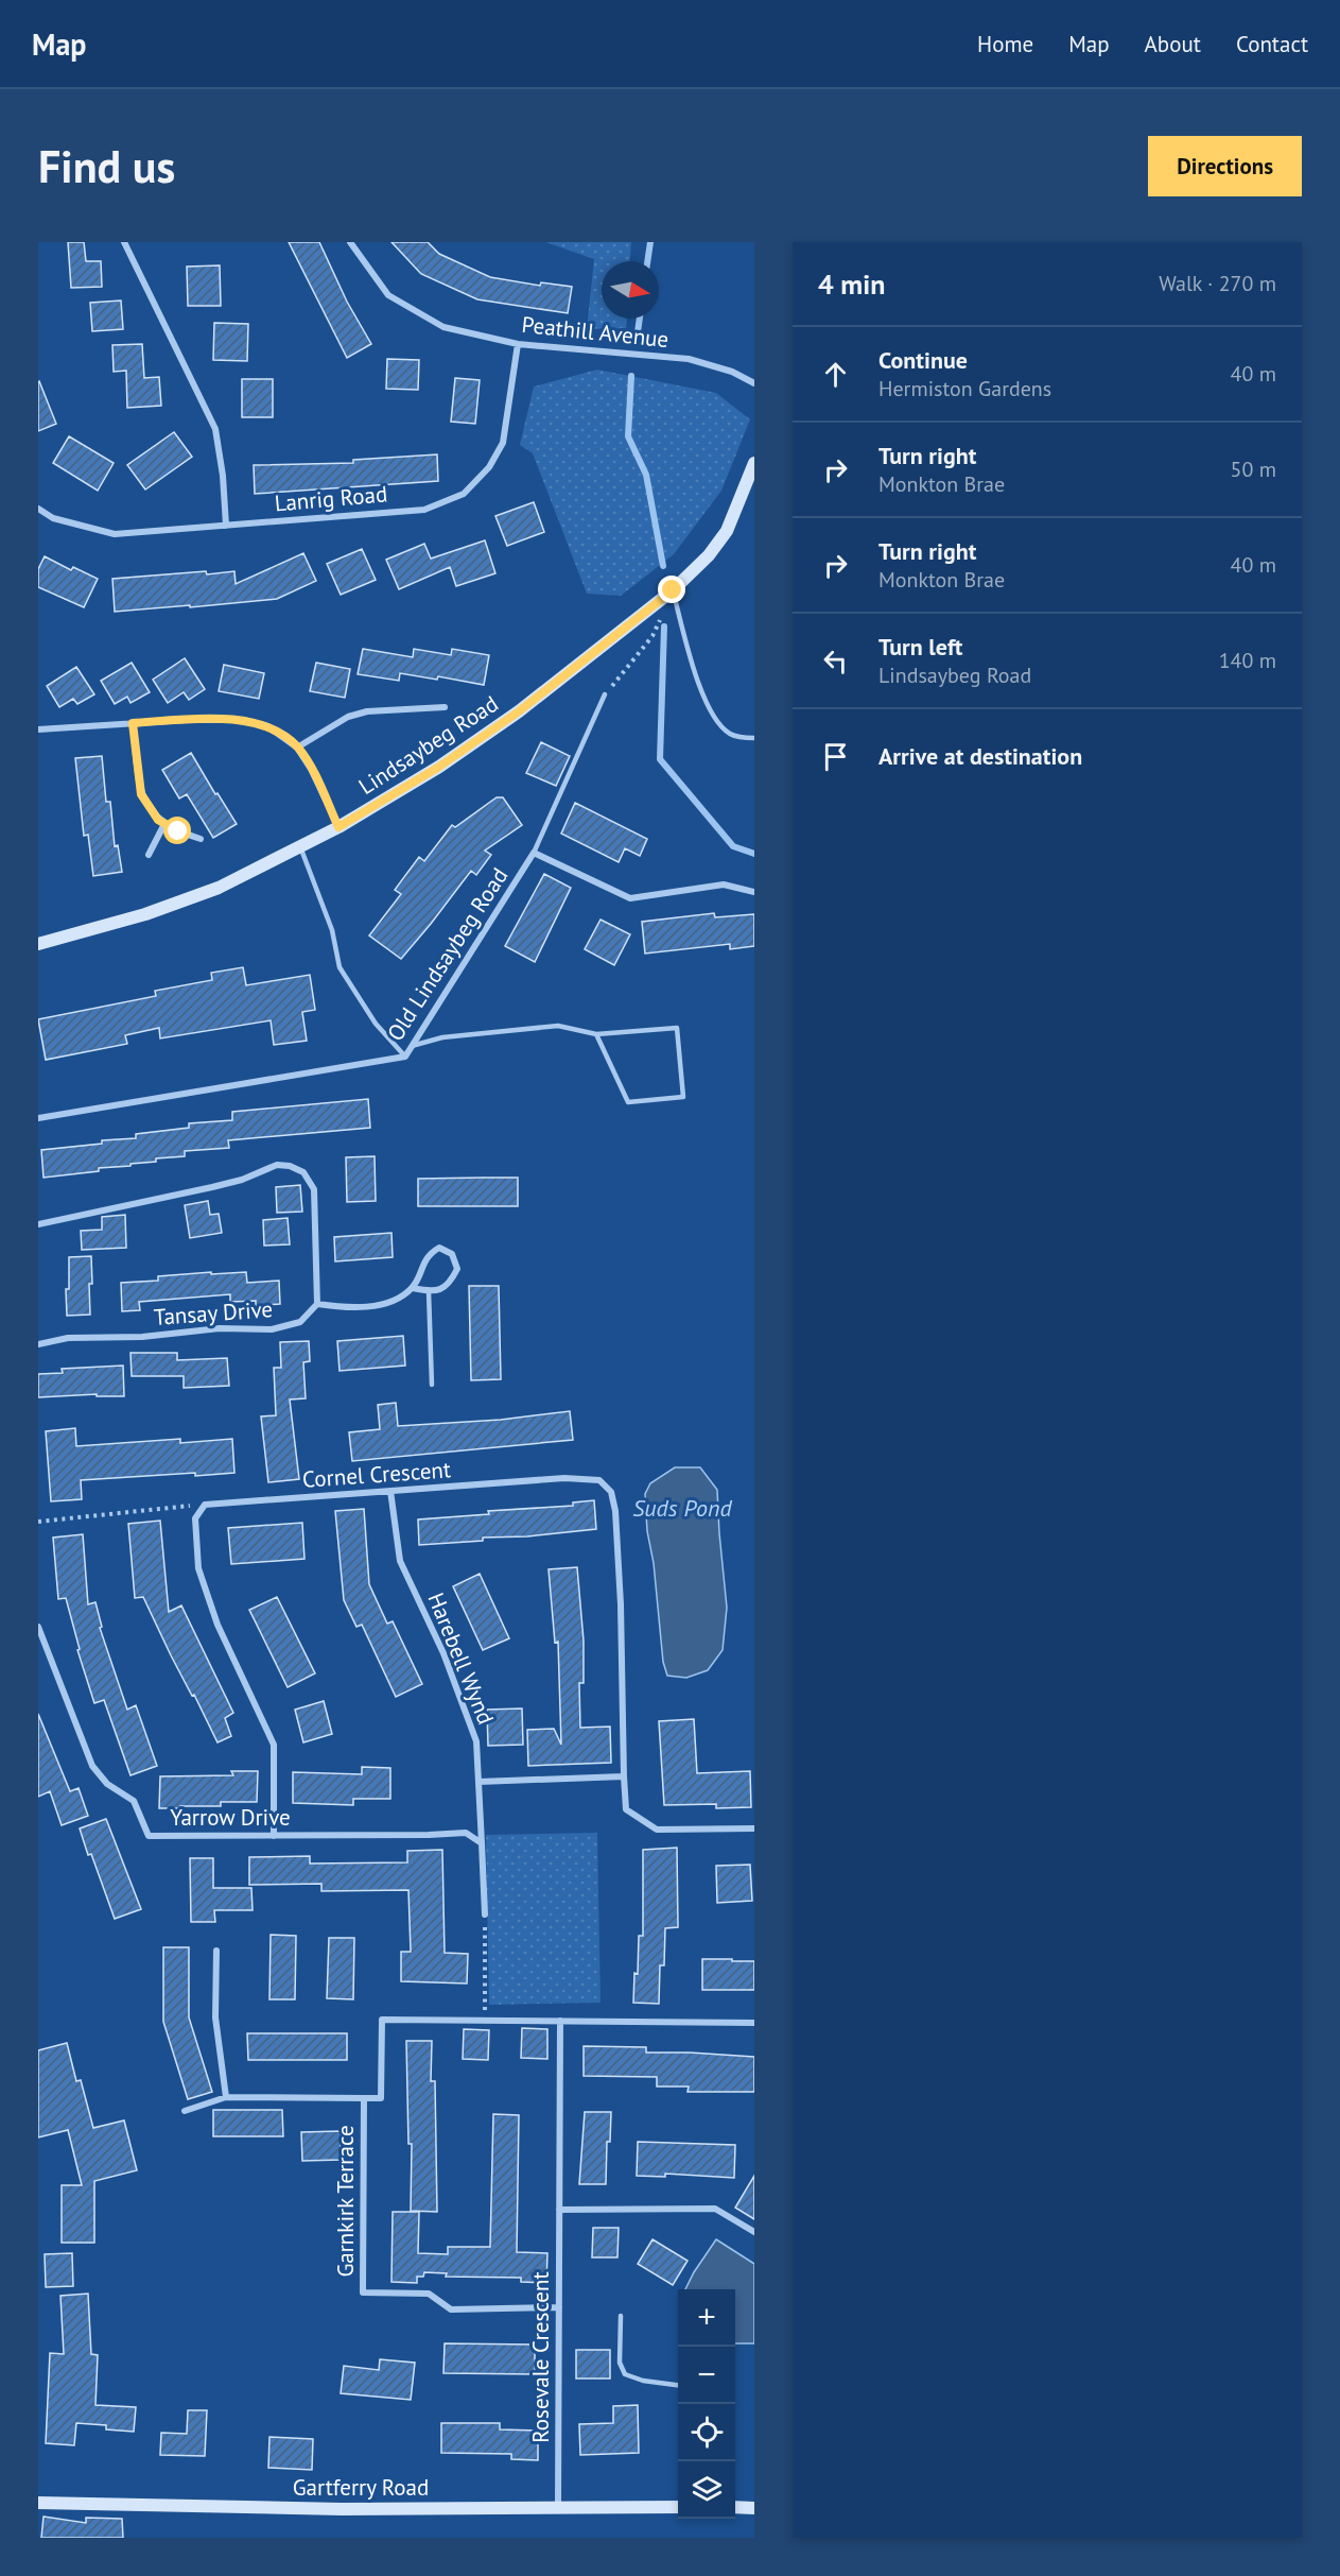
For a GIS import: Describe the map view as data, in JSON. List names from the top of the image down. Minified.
{"streets":{"main road":["Lindsaybeg Road","Gartferry Road"],"street":["Peathill Avenue","Lanrig Road","Old Lindsaybeg Road","Tansay Drive","Cornel Crescent","Harebell Wynd","Yarrow Drive","Garnkirk Terrace","Rosevale Crescent"]},"crossings":[["Peathill Avenue","Lanrig Road"],["Cornel Crescent","Harebell Wynd"],["Harebell Wynd","Yarrow Drive"],["Garnkirk Terrace","Rosevale Crescent"],["Rosevale Crescent","Gartferry Road"]],"water":["Suds Pond"],"north":"right","page":{"header":"Map","nav":["Home","Map","About","Contact"],"buttons":"Directions","title":"Find us","heading":["4 min","Walk · 270 m"],"list":[["Continue","Hermiston Gardens","40 m"],["Turn right","Monkton Brae","50 m"],["Turn right","Monkton Brae","40 m"],["Turn left","Lindsaybeg Road","140 m"],"Arrive at destination"],"map_buttons":["+","−"]}}
